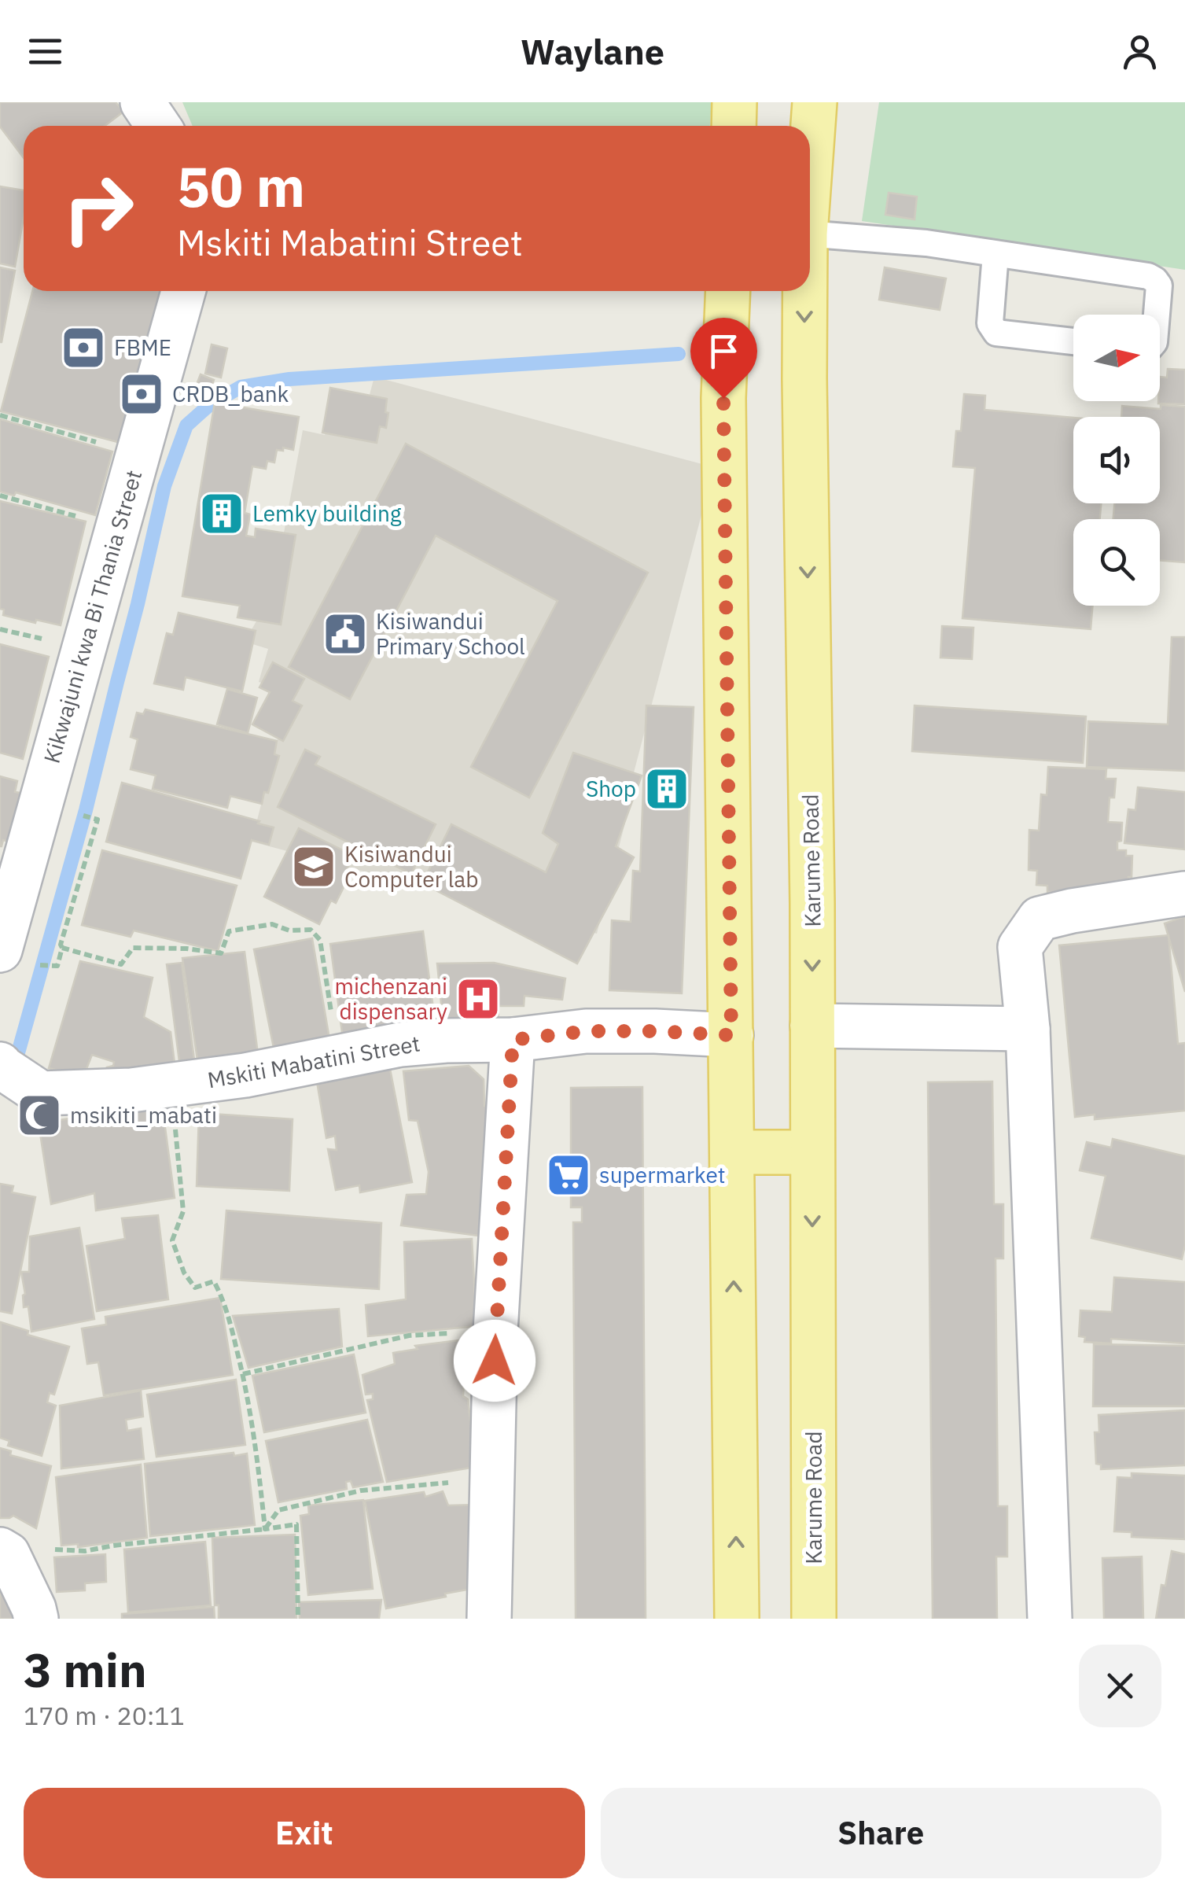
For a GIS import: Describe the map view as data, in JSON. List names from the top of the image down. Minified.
{"streets":{"main road":["Karume Road"],"street":["Kikwajuni kwa Bi Thania Street","Mskiti Mabatini Street"]},"places":{"bank":["FBME","CRDB_bank"],"building":["Lemky building","Shop"],"public building":["Kisiwandui Primary School"],"school or university":["Kisiwandui Computer lab"],"hospital":["michenzani dispensary"],"mosque":["msikiti_mabati"],"supermarket":["supermarket"]},"north":"right","page":{"header":"Waylane","turn":["50 m","Mskiti Mabatini Street"],"heading":["3 min","170 m · 20:11"],"buttons":["Exit","Share"]}}
